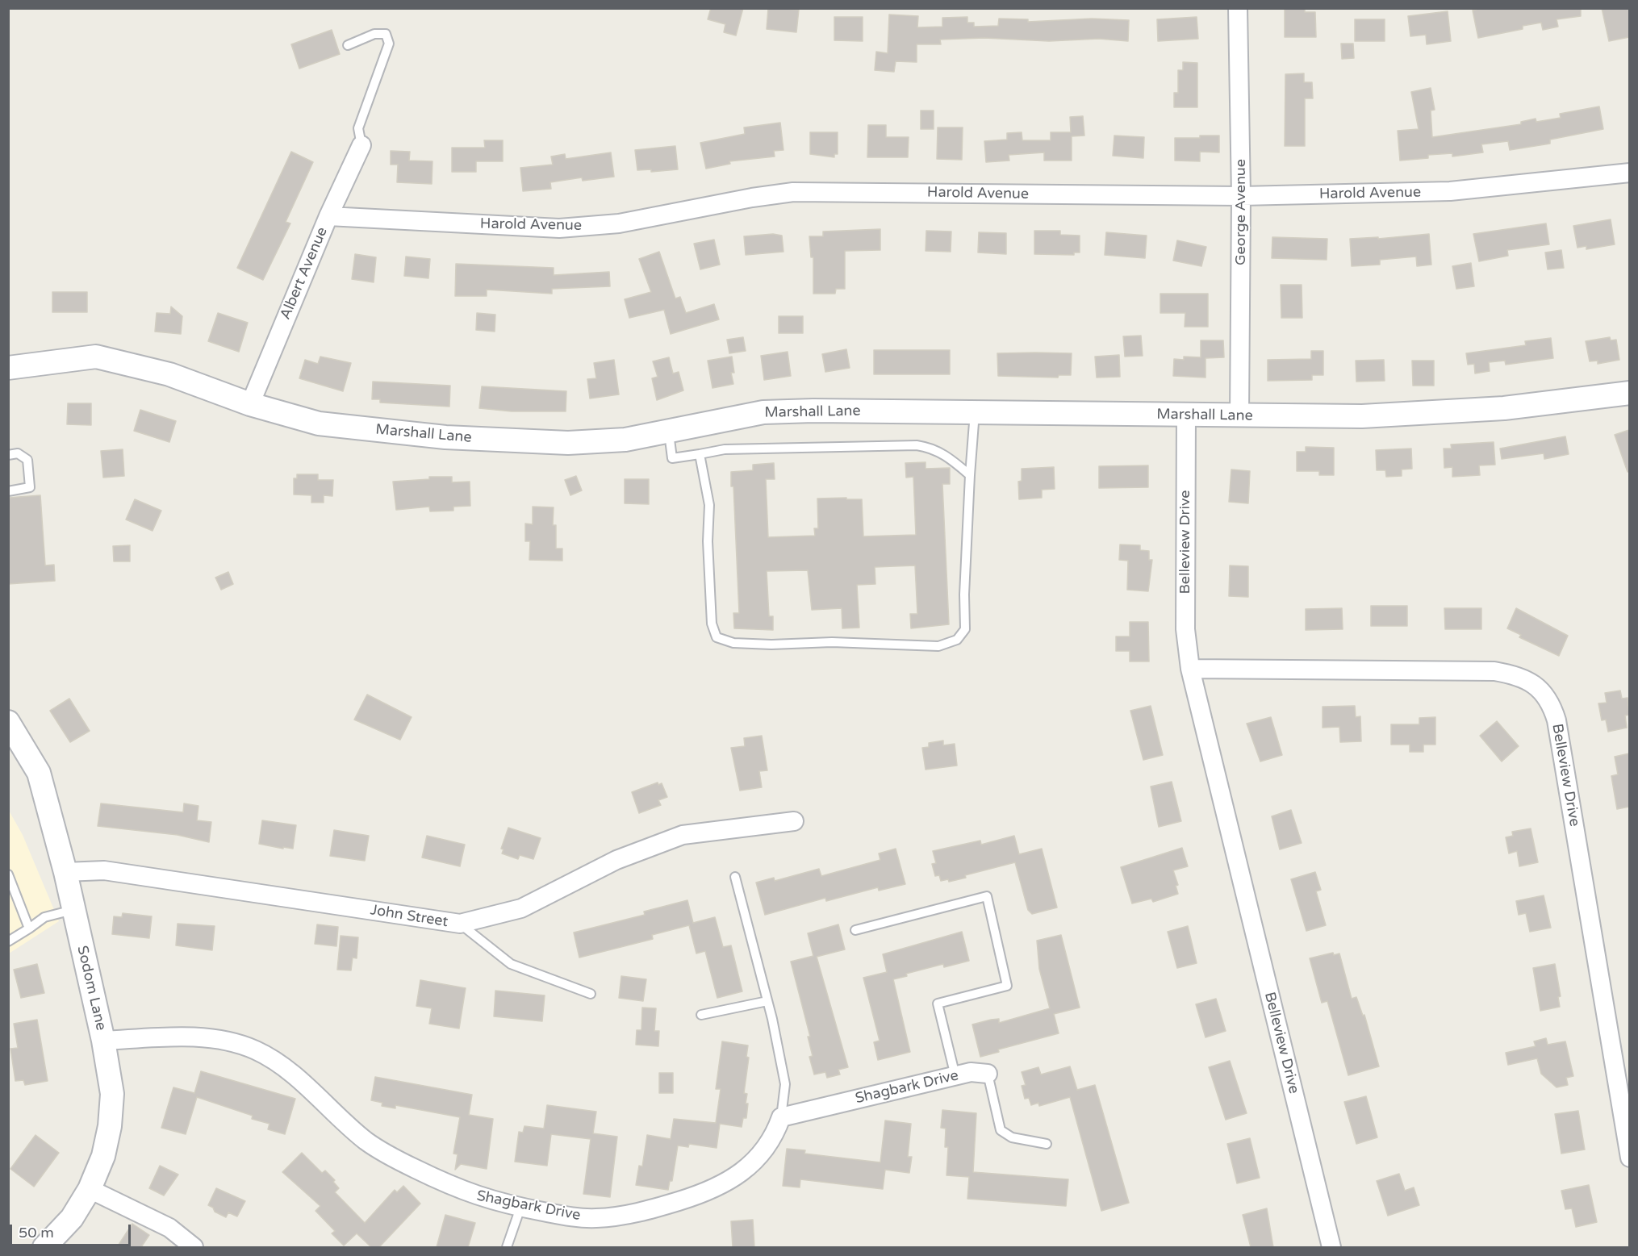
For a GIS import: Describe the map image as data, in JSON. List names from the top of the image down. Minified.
{"streets":{"street":["Harold Avenue","George Avenue","Albert Avenue","Marshall Lane","Belleview Drive","John Street","Sodom Lane","Shagbark Drive"]},"crossings":[["Harold Avenue","George Avenue"],["Harold Avenue","Albert Avenue"],["George Avenue","Marshall Lane"],["Albert Avenue","Marshall Lane"],["Marshall Lane","Belleview Drive"],["John Street","Sodom Lane"],["Sodom Lane","Shagbark Drive"]],"scale_bar":"50 m"}
